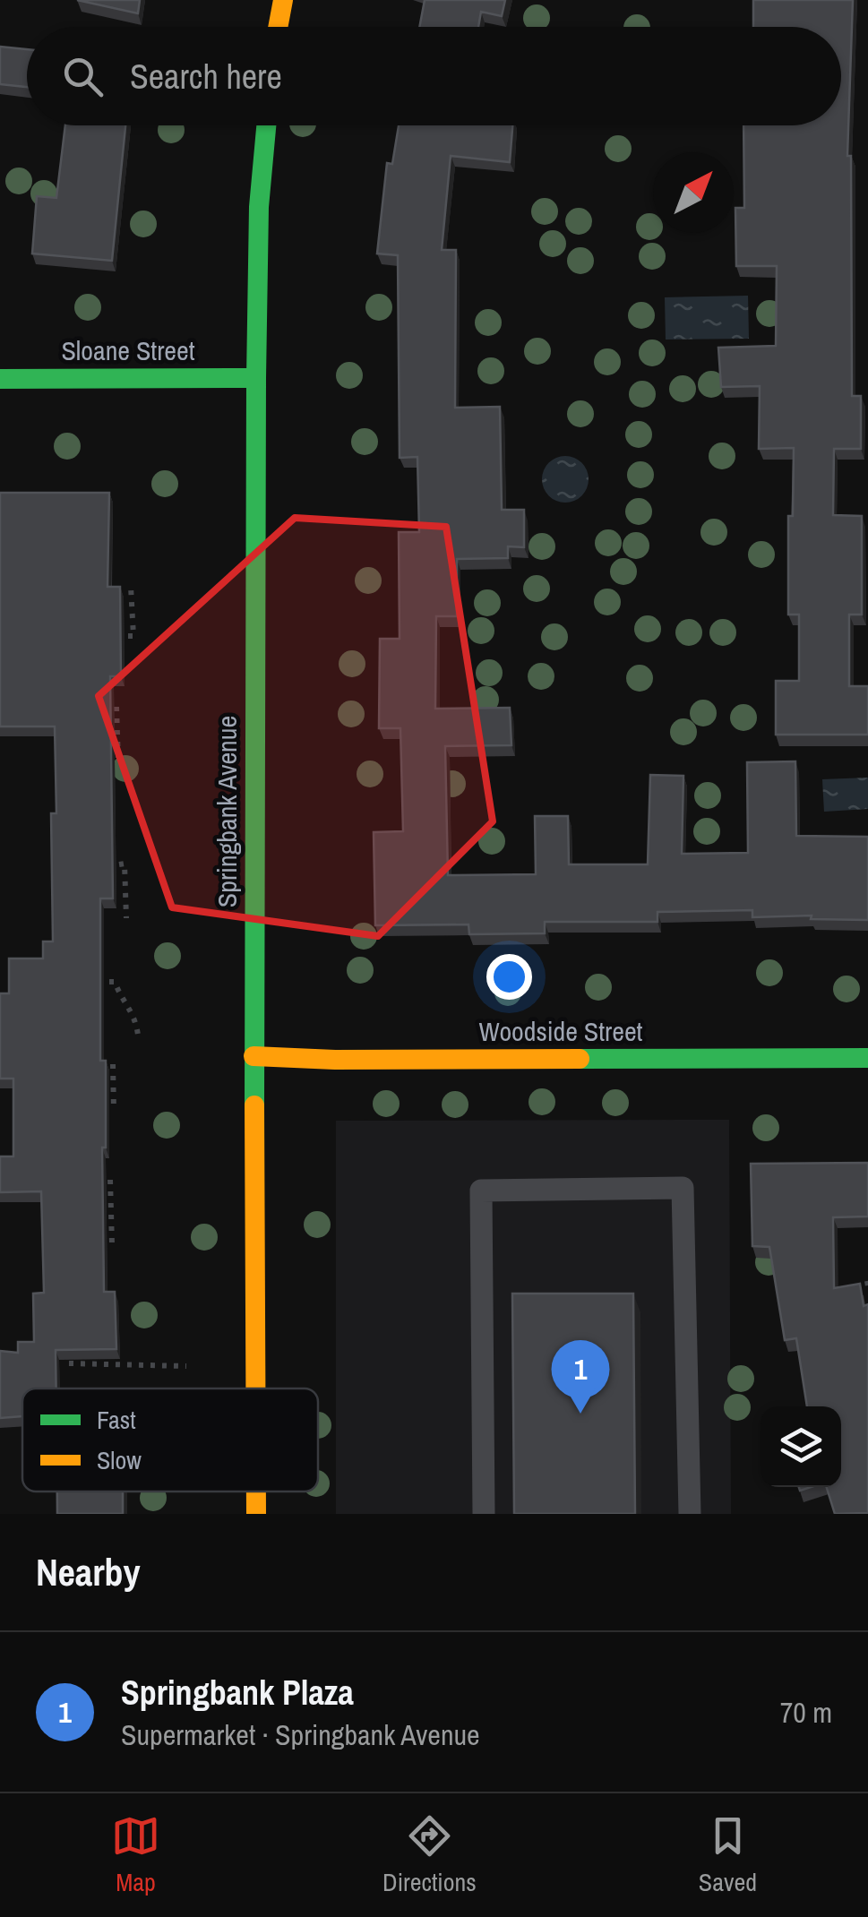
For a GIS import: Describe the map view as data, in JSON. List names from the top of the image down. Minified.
{"streets":{"main road":["Sloane Street","Springbank Avenue","Woodside Street"]},"crossings":[["Sloane Street","Springbank Avenue"],["Springbank Avenue","Woodside Street"]],"legend":["Fast","Slow"],"north":"top right","page":{"search":"Search here","pins":"1","heading":"Nearby","list":[{"mark":"1","name":"Springbank Plaza","note":"Supermarket · Springbank Avenue","value":"70 m"}],"nav":["Map","Directions","Saved"]}}
